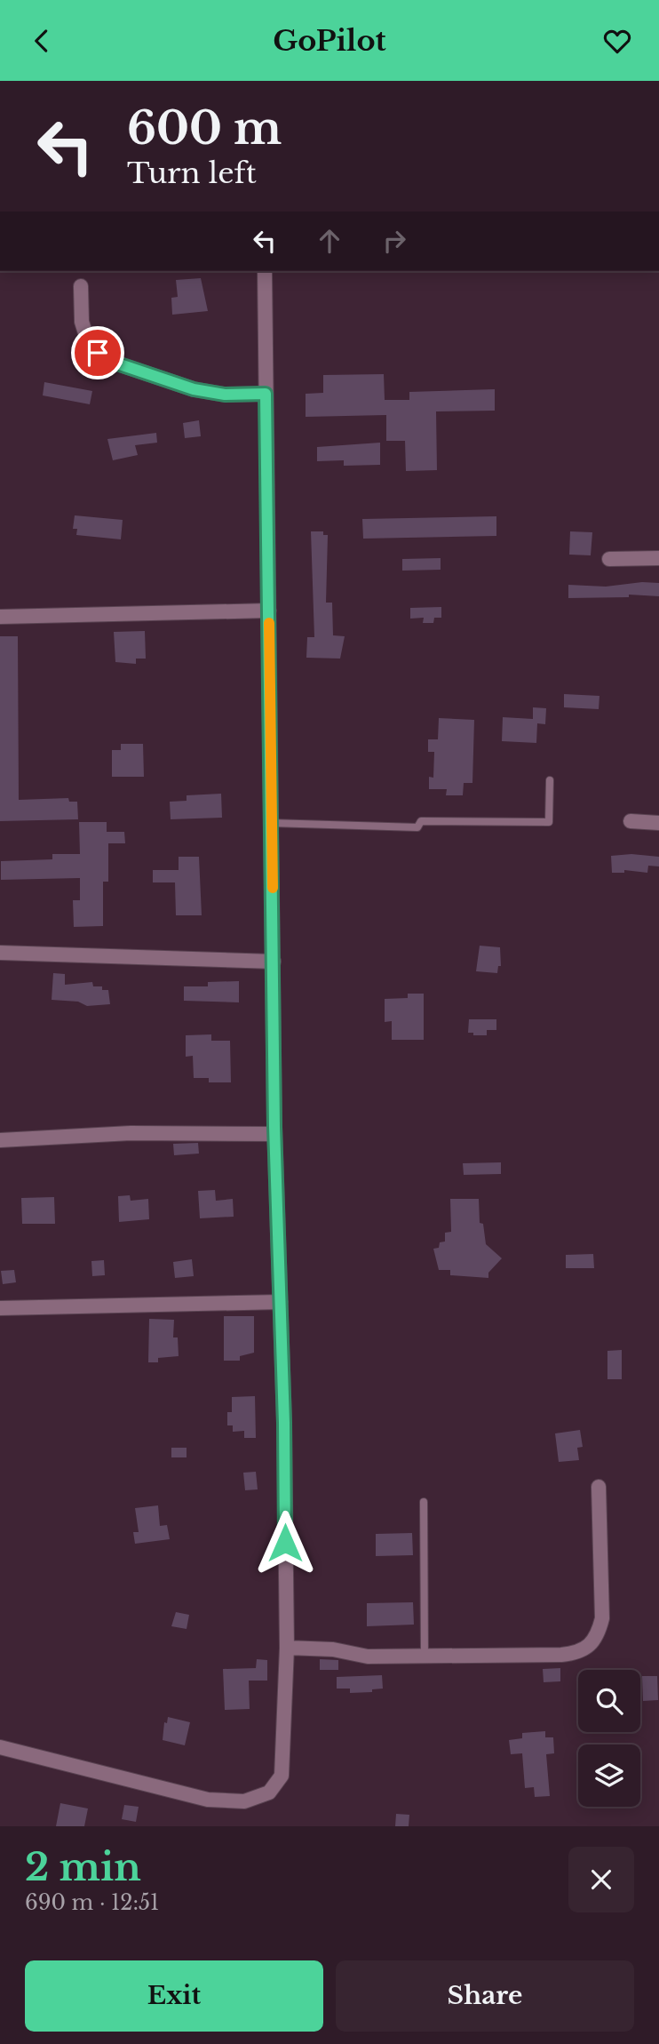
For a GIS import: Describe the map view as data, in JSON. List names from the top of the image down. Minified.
{"page":{"header":"GoPilot","turn":["600 m","Turn left"],"heading":["2 min","690 m · 12:51"],"buttons":["Exit","Share"]}}
